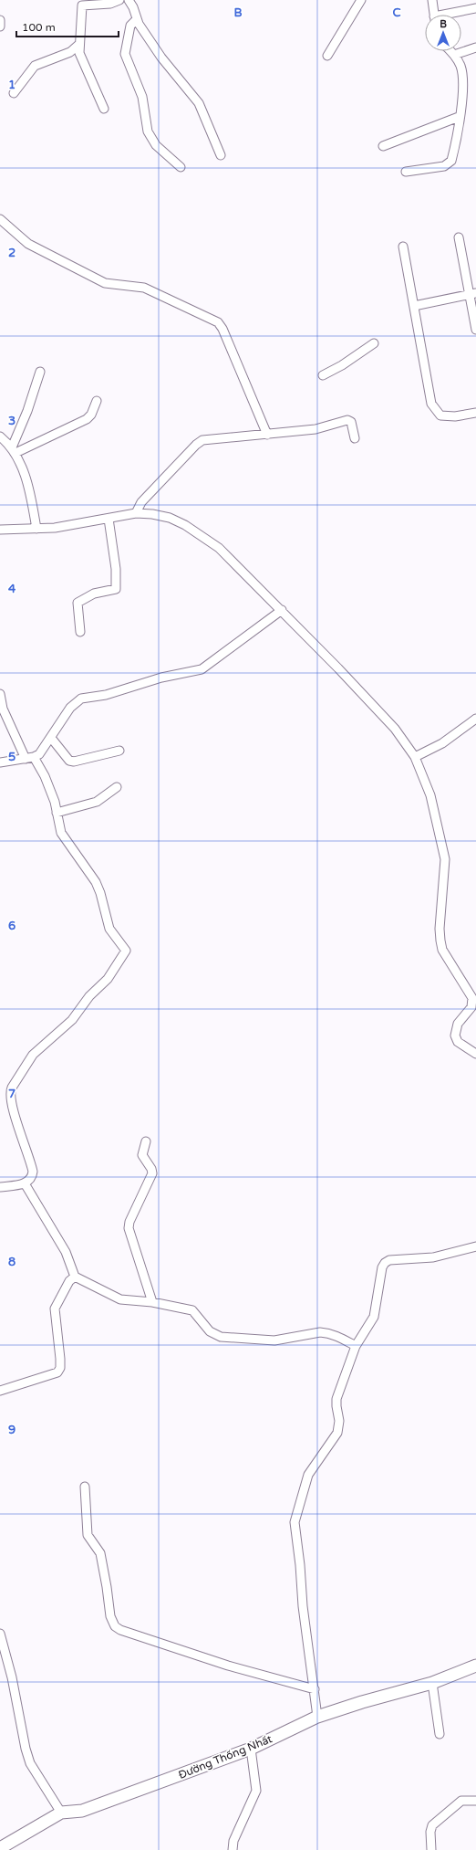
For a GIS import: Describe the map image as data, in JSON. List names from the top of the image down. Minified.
{"streets":{"street":["Đường Thống Nhất"]},"scale_bar":"100 m","north":"top","grid":{"columns":["B","C"],"rows":["1","2","3","4","5","6","7","8","9"]}}
